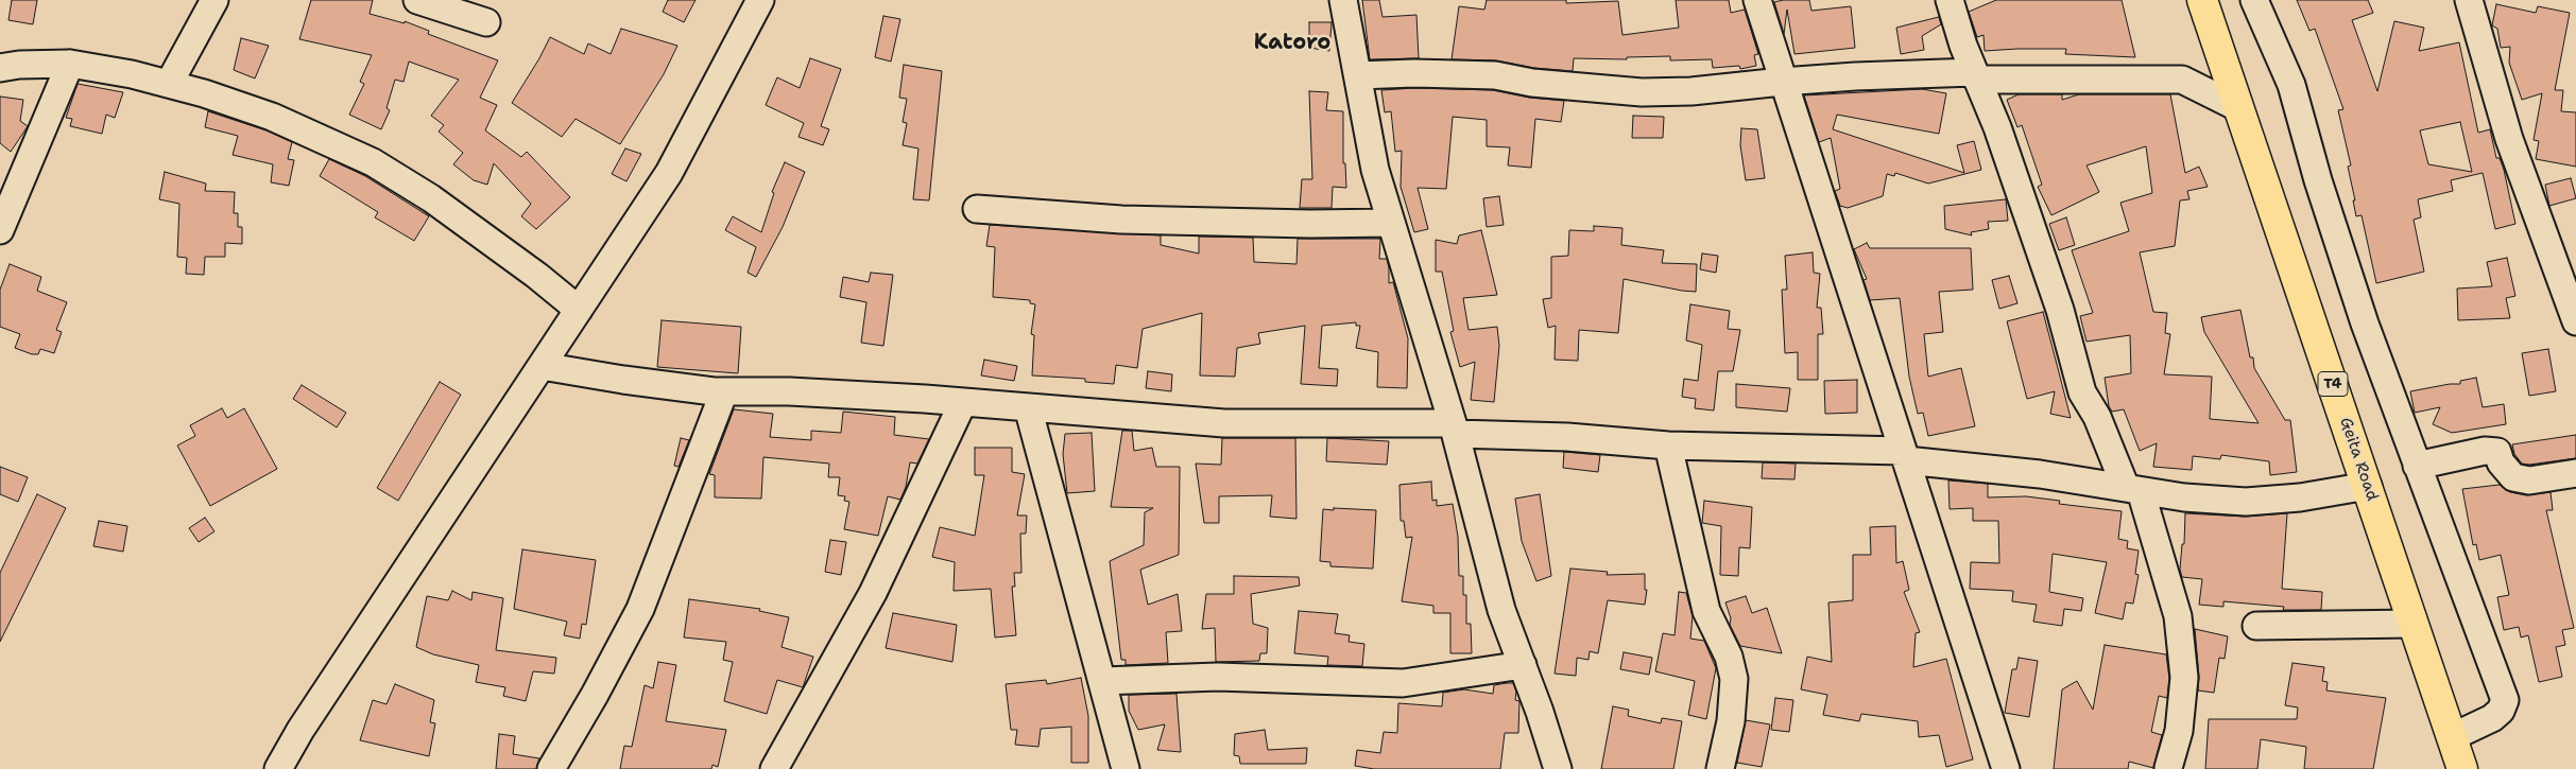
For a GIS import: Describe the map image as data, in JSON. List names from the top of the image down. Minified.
{"streets":{"highway":["T4","Geita Road"]},"districts":["Katoro"]}
